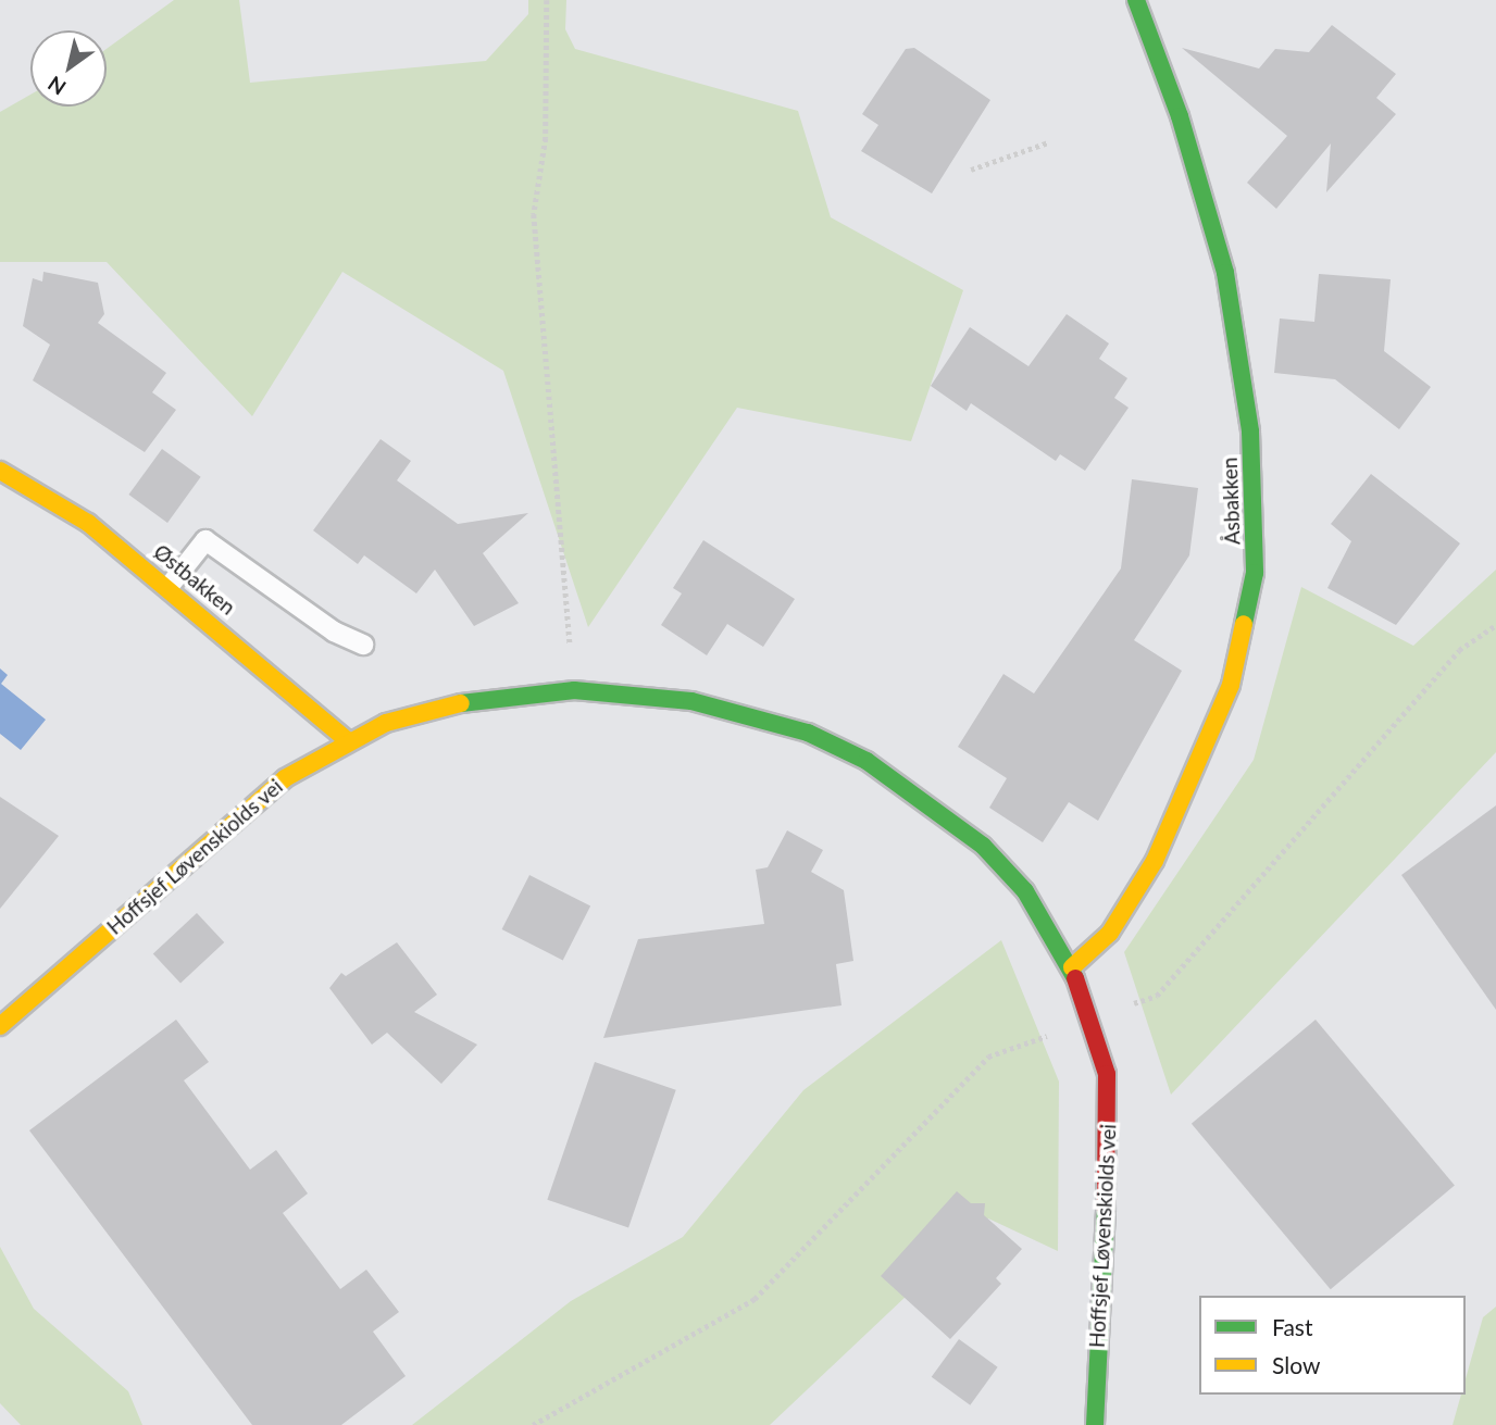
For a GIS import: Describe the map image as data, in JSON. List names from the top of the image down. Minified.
{"streets":{"street":["Åsbakken","Østbakken","Hoffsjef Løvenskiolds vei"]},"crossings":[["Åsbakken","Hoffsjef Løvenskiolds vei"],["Østbakken","Hoffsjef Løvenskiolds vei"]],"legend":["Fast","Slow"],"north":"bottom left"}
